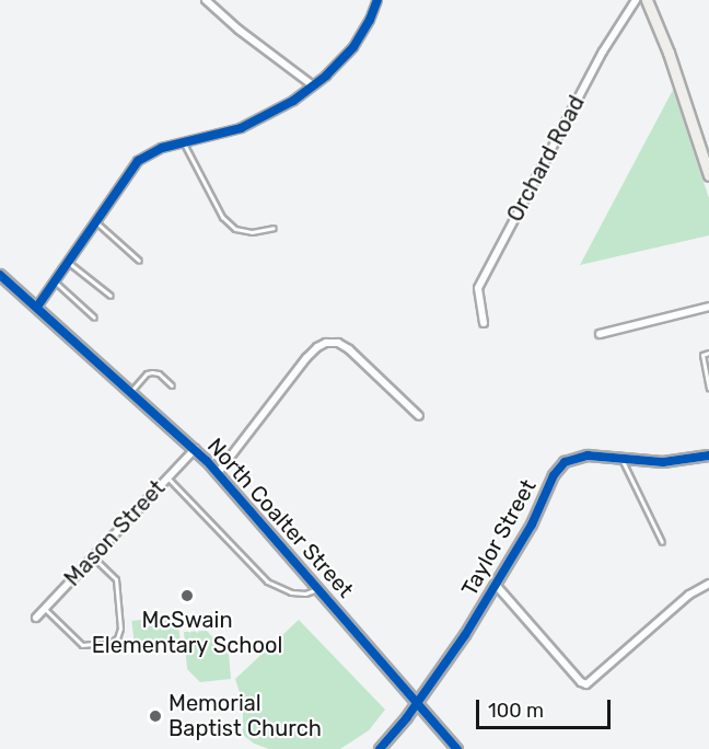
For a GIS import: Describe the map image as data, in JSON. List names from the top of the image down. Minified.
{"streets":{"street":["Orchard Road","North Coalter Street","Mason Street","Taylor Street"]},"crossings":[["North Coalter Street","Mason Street"],["North Coalter Street","Taylor Street"]],"places":["McSwain Elementary School","Memorial Baptist Church"],"scale_bar":"100 m"}
